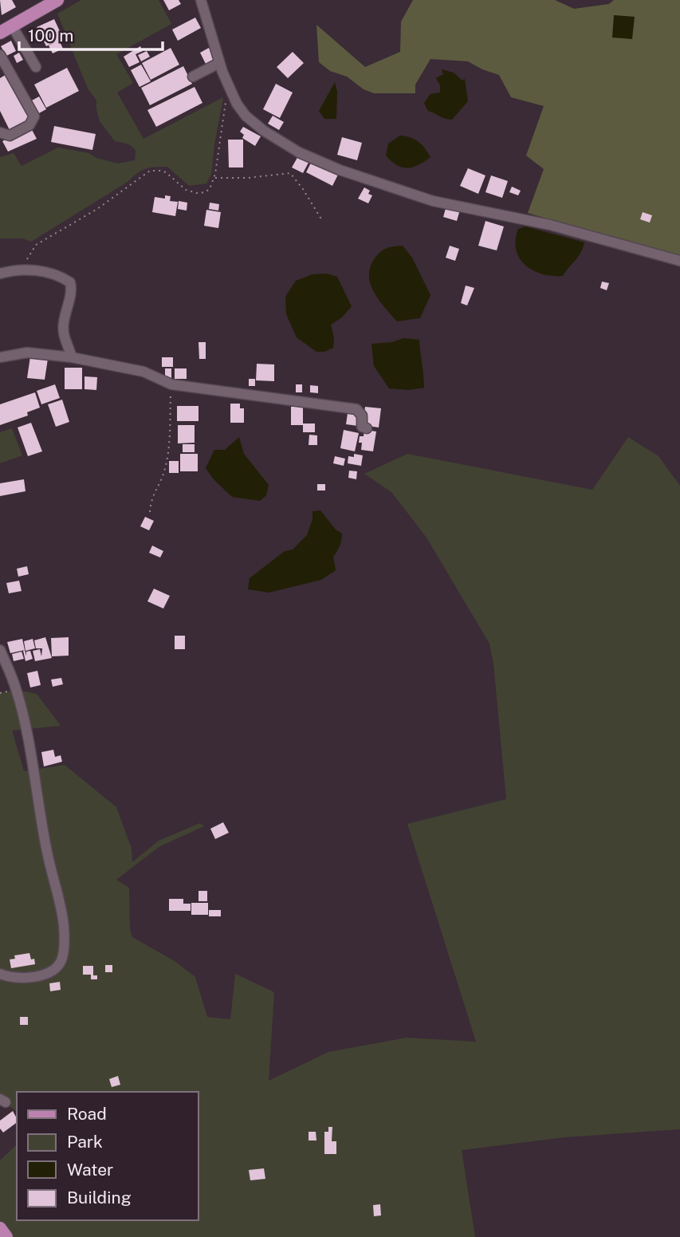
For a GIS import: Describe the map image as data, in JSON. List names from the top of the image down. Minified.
{"legend":["Road","Park","Water","Building"],"scale_bar":"100 m"}
